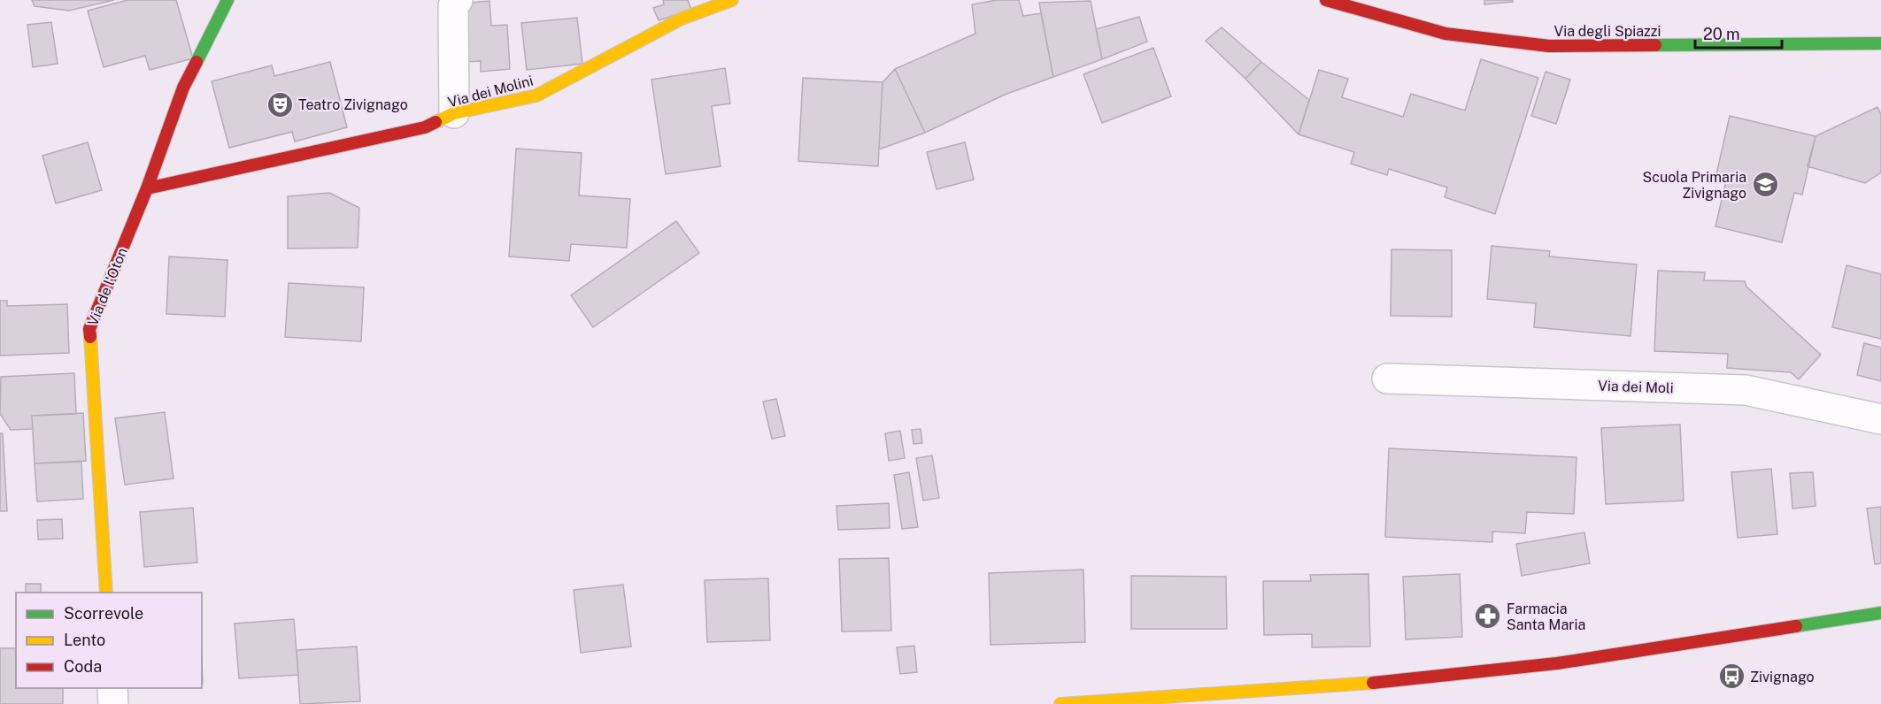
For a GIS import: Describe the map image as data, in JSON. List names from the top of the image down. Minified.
{"streets":{"street":["Via degli Spiazzi","Via dei Molini","Via de l'Oton","Via dei Moli"]},"crossings":[["Via dei Molini","Via de l'Oton"]],"places":{"theatre":["Teatro Zivignago"],"school or university":["Scuola Primaria Zivignago"],"pharmacy":["Farmacia Santa Maria"],"bus stop":["Zivignago"]},"legend":["Scorrevole","Lento","Coda"],"scale_bar":"20 m"}
